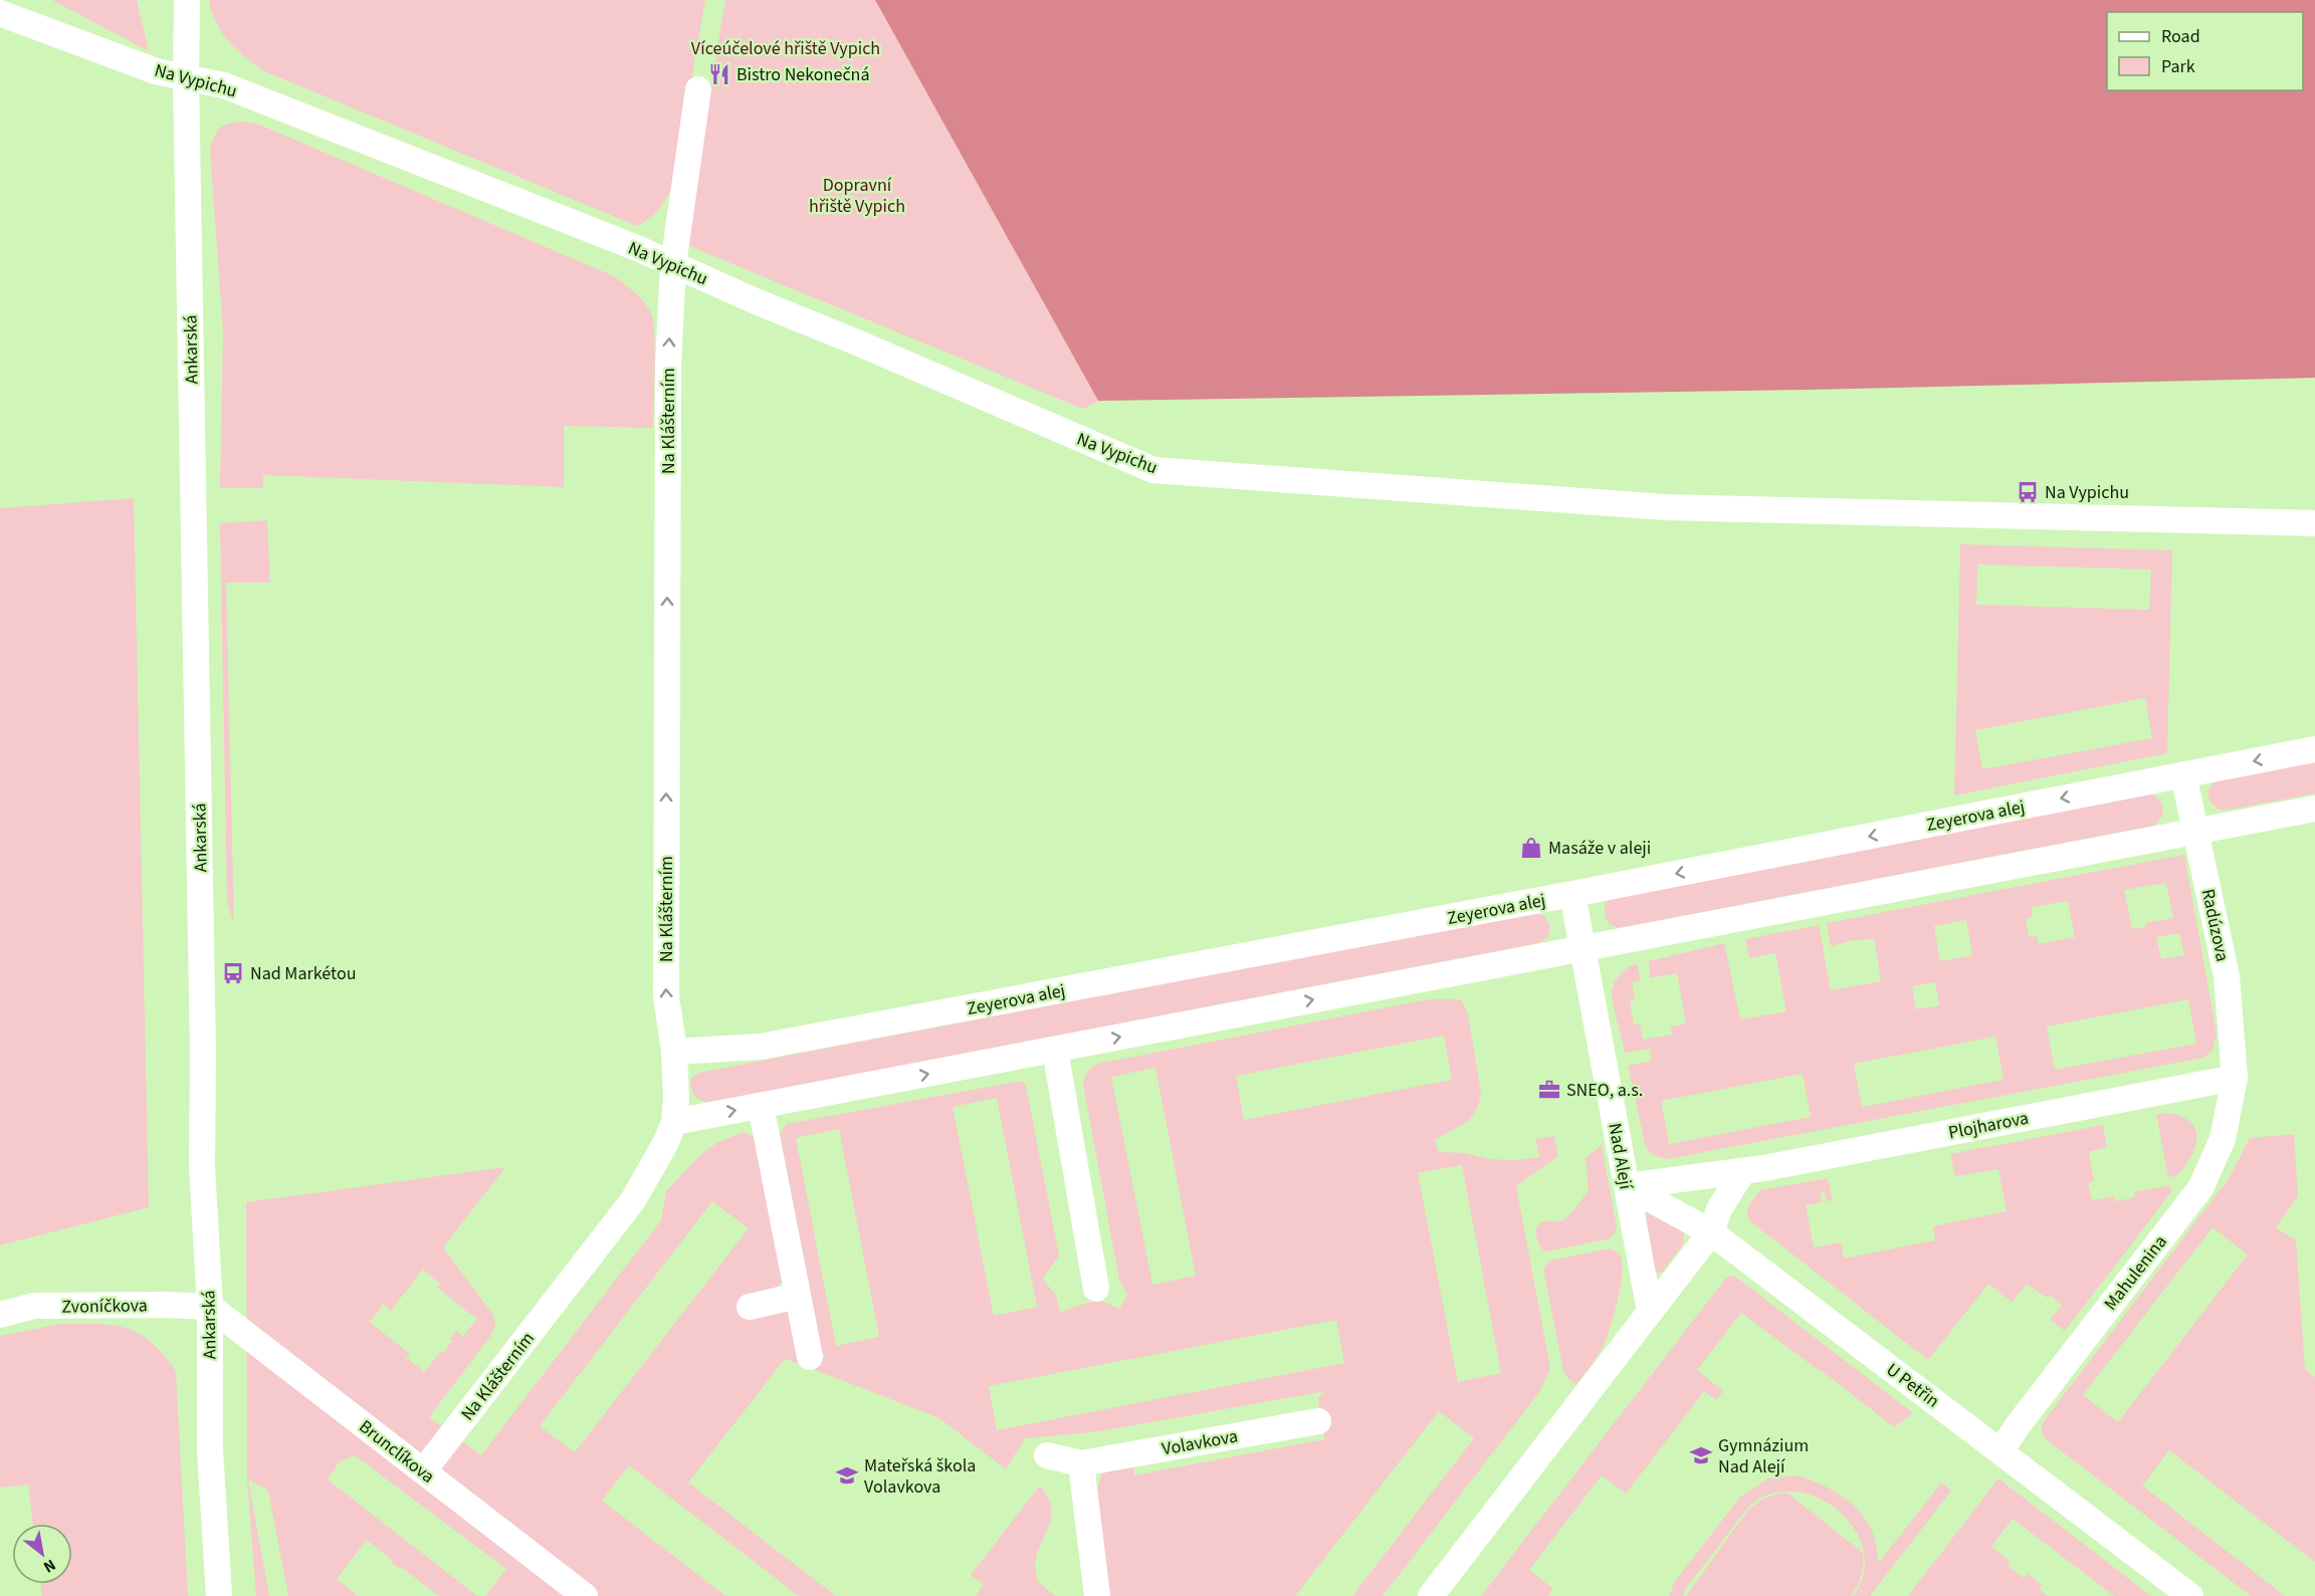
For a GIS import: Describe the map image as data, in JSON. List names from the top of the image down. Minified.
{"streets":{"street":["Na Vypichu","Ankarská","Na Klášterním","Zeyerova alej","Radúzova","Plojharova","Nad Alejí","Mahulenina","Zvoníčkova","U Petřin","Volavkova","Brunclíkova"]},"crossings":[["Na Vypichu","Ankarská"],["Na Vypichu","Na Klášterním"],["Ankarská","Zvoníčkova"],["Ankarská","Brunclíkova"],["Na Klášterním","Zeyerova alej"],["Na Klášterním","Brunclíkova"],["Zeyerova alej","Radúzova"],["Zeyerova alej","Nad Alejí"],["Radúzova","Plojharova"],["Radúzova","Mahulenina"],["Plojharova","Nad Alejí"],["Plojharova","Mahulenina"],["Plojharova","U Petřin"],["Nad Alejí","U Petřin"],["Mahulenina","U Petřin"],["Zvoníčkova","Brunclíkova"]],"one_way":["Na Klášterním"],"parks":["Víceúčelové hřiště Vypich","Dopravní hřiště Vypich"],"places":{"restaurant":["Bistro Nekonečná"],"bus stop":["Na Vypichu","Nad Markétou"],"shop":["Masáže v aleji"],"office":["SNEO, a.s."],"school or university":["Gymnázium Nad Alejí","Mateřská škola Volavkova"]},"legend":["Road","Park"],"north":"bottom right"}
